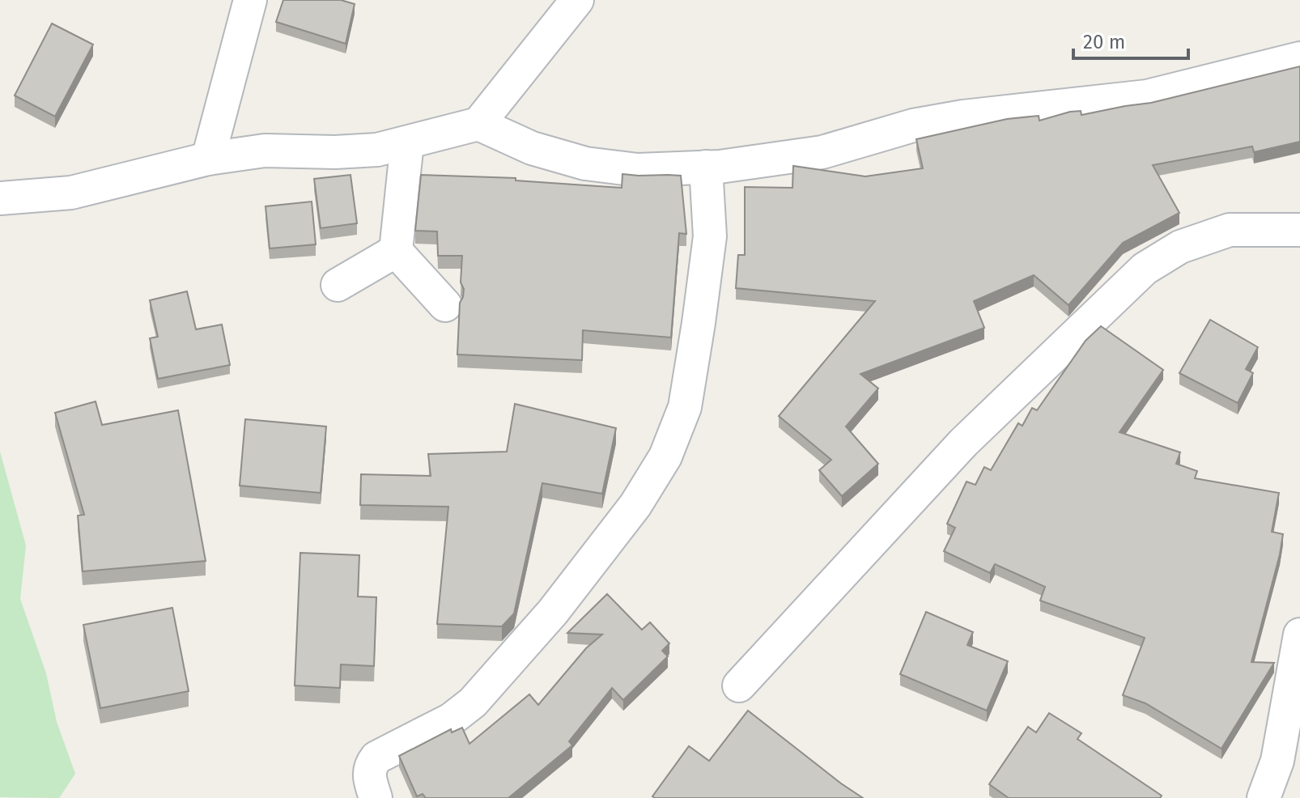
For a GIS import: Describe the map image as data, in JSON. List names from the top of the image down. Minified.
{"scale_bar":"20 m"}
